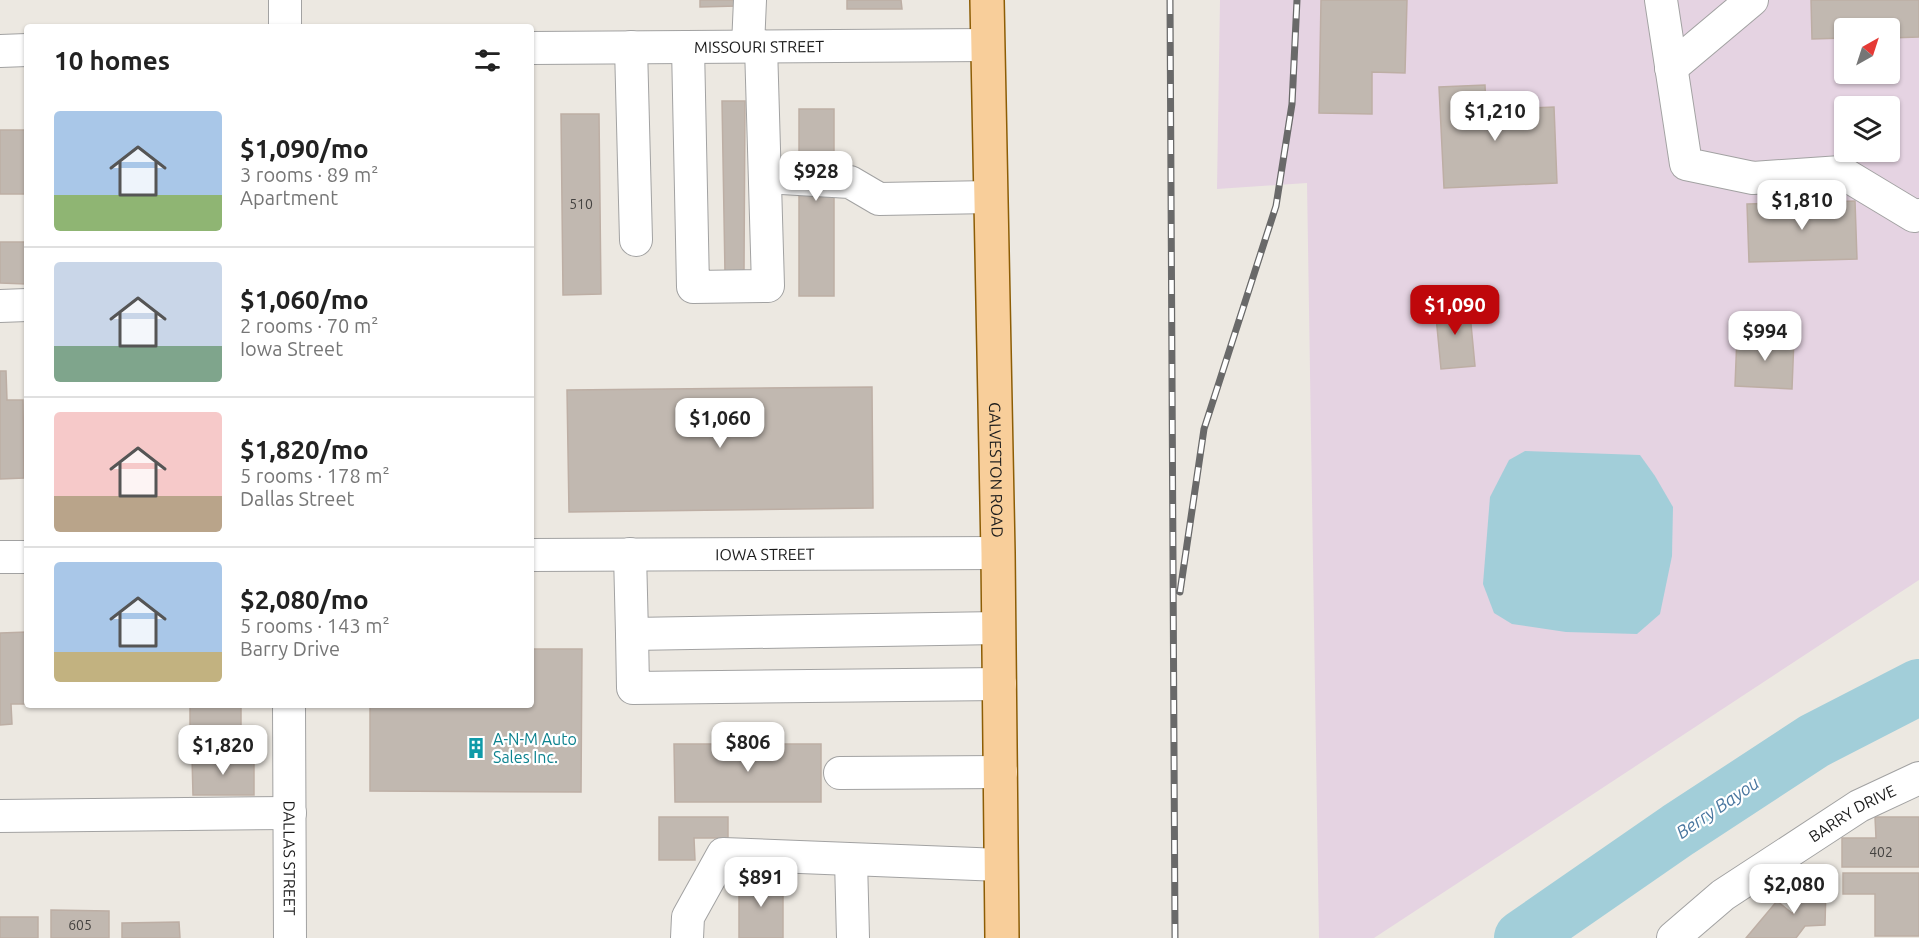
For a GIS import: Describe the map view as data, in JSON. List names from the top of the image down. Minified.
{"streets":{"main road":["GALVESTON ROAD"],"street":["MISSOURI STREET","IOWA STREET","BARRY DRIVE","DALLAS STREET"]},"crossings":[["MISSOURI STREET","GALVESTON ROAD"],["GALVESTON ROAD","IOWA STREET"]],"water":["Berry Bayou"],"places":{"building":["A-N-M Auto Sales Inc."]},"house_numbers":["510","402","605"],"north":"top right","page":{"heading":"10 homes","price":["$1,210","$928","$1,810","$1,090","$994","$1,060","$806","$1,820","$891","$2,080"],"list":[{"name":"$1,090/mo","note":"3 rooms · 89 m² · Apartment"},{"name":"$1,060/mo","note":"2 rooms · 70 m² · Iowa Street"},{"name":"$1,820/mo","note":"5 rooms · 178 m² · Dallas Street"},{"name":"$2,080/mo","note":"5 rooms · 143 m² · Barry Drive"}]}}
